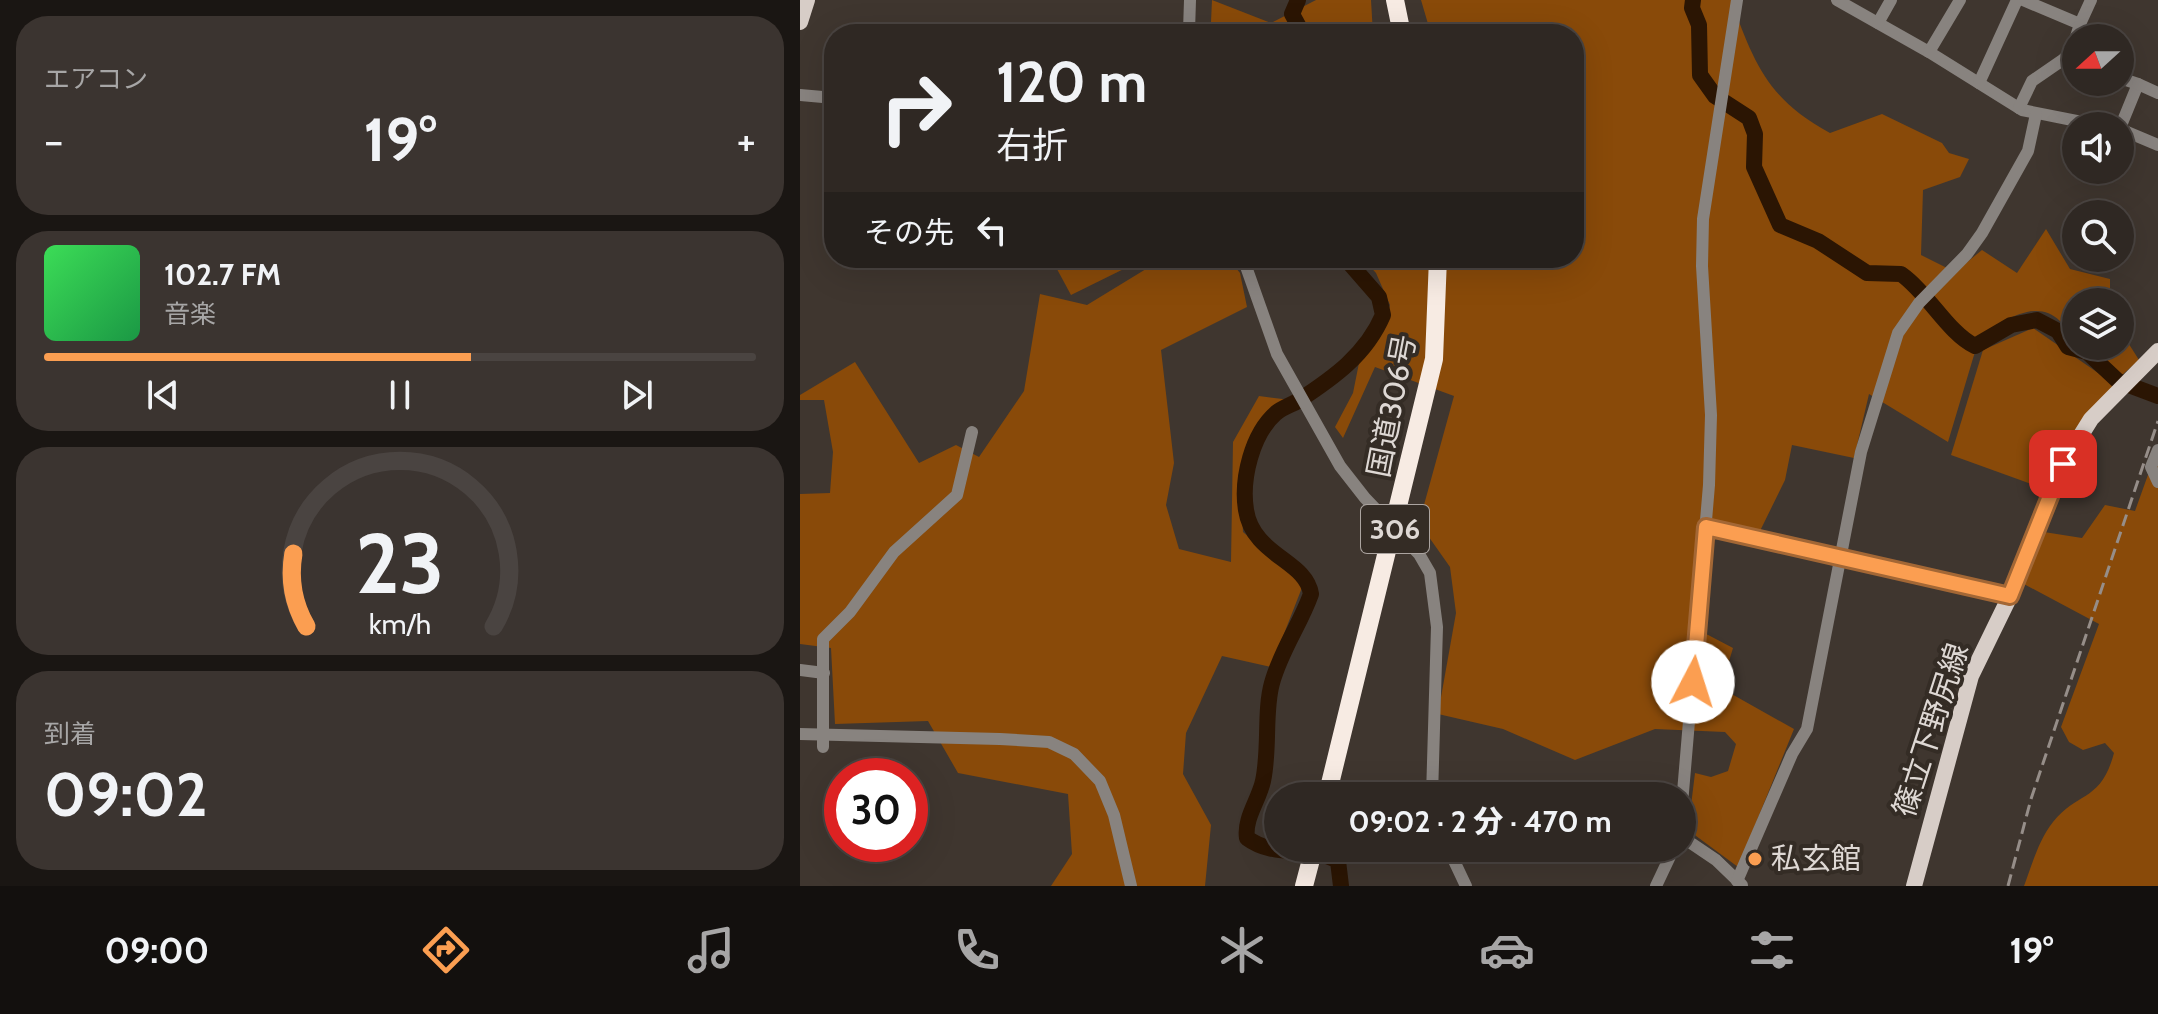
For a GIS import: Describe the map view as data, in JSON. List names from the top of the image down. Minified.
{"streets":{"highway":["国道306号","306"],"main road":["篠立下野尻線"]},"places":["私玄館"],"north":"left","page":{"tile":["エアコン",["到着","09:02"]],"turn":["120 m","右折"],"heat":["−","19°","+"],"then":"その先","song":["102.7 FM","音楽"],"limit":"30","trip":"09:02 · 2 分 · 470 m","tabs":["09:00","19°"],"gauge":["23","km/h"]}}
